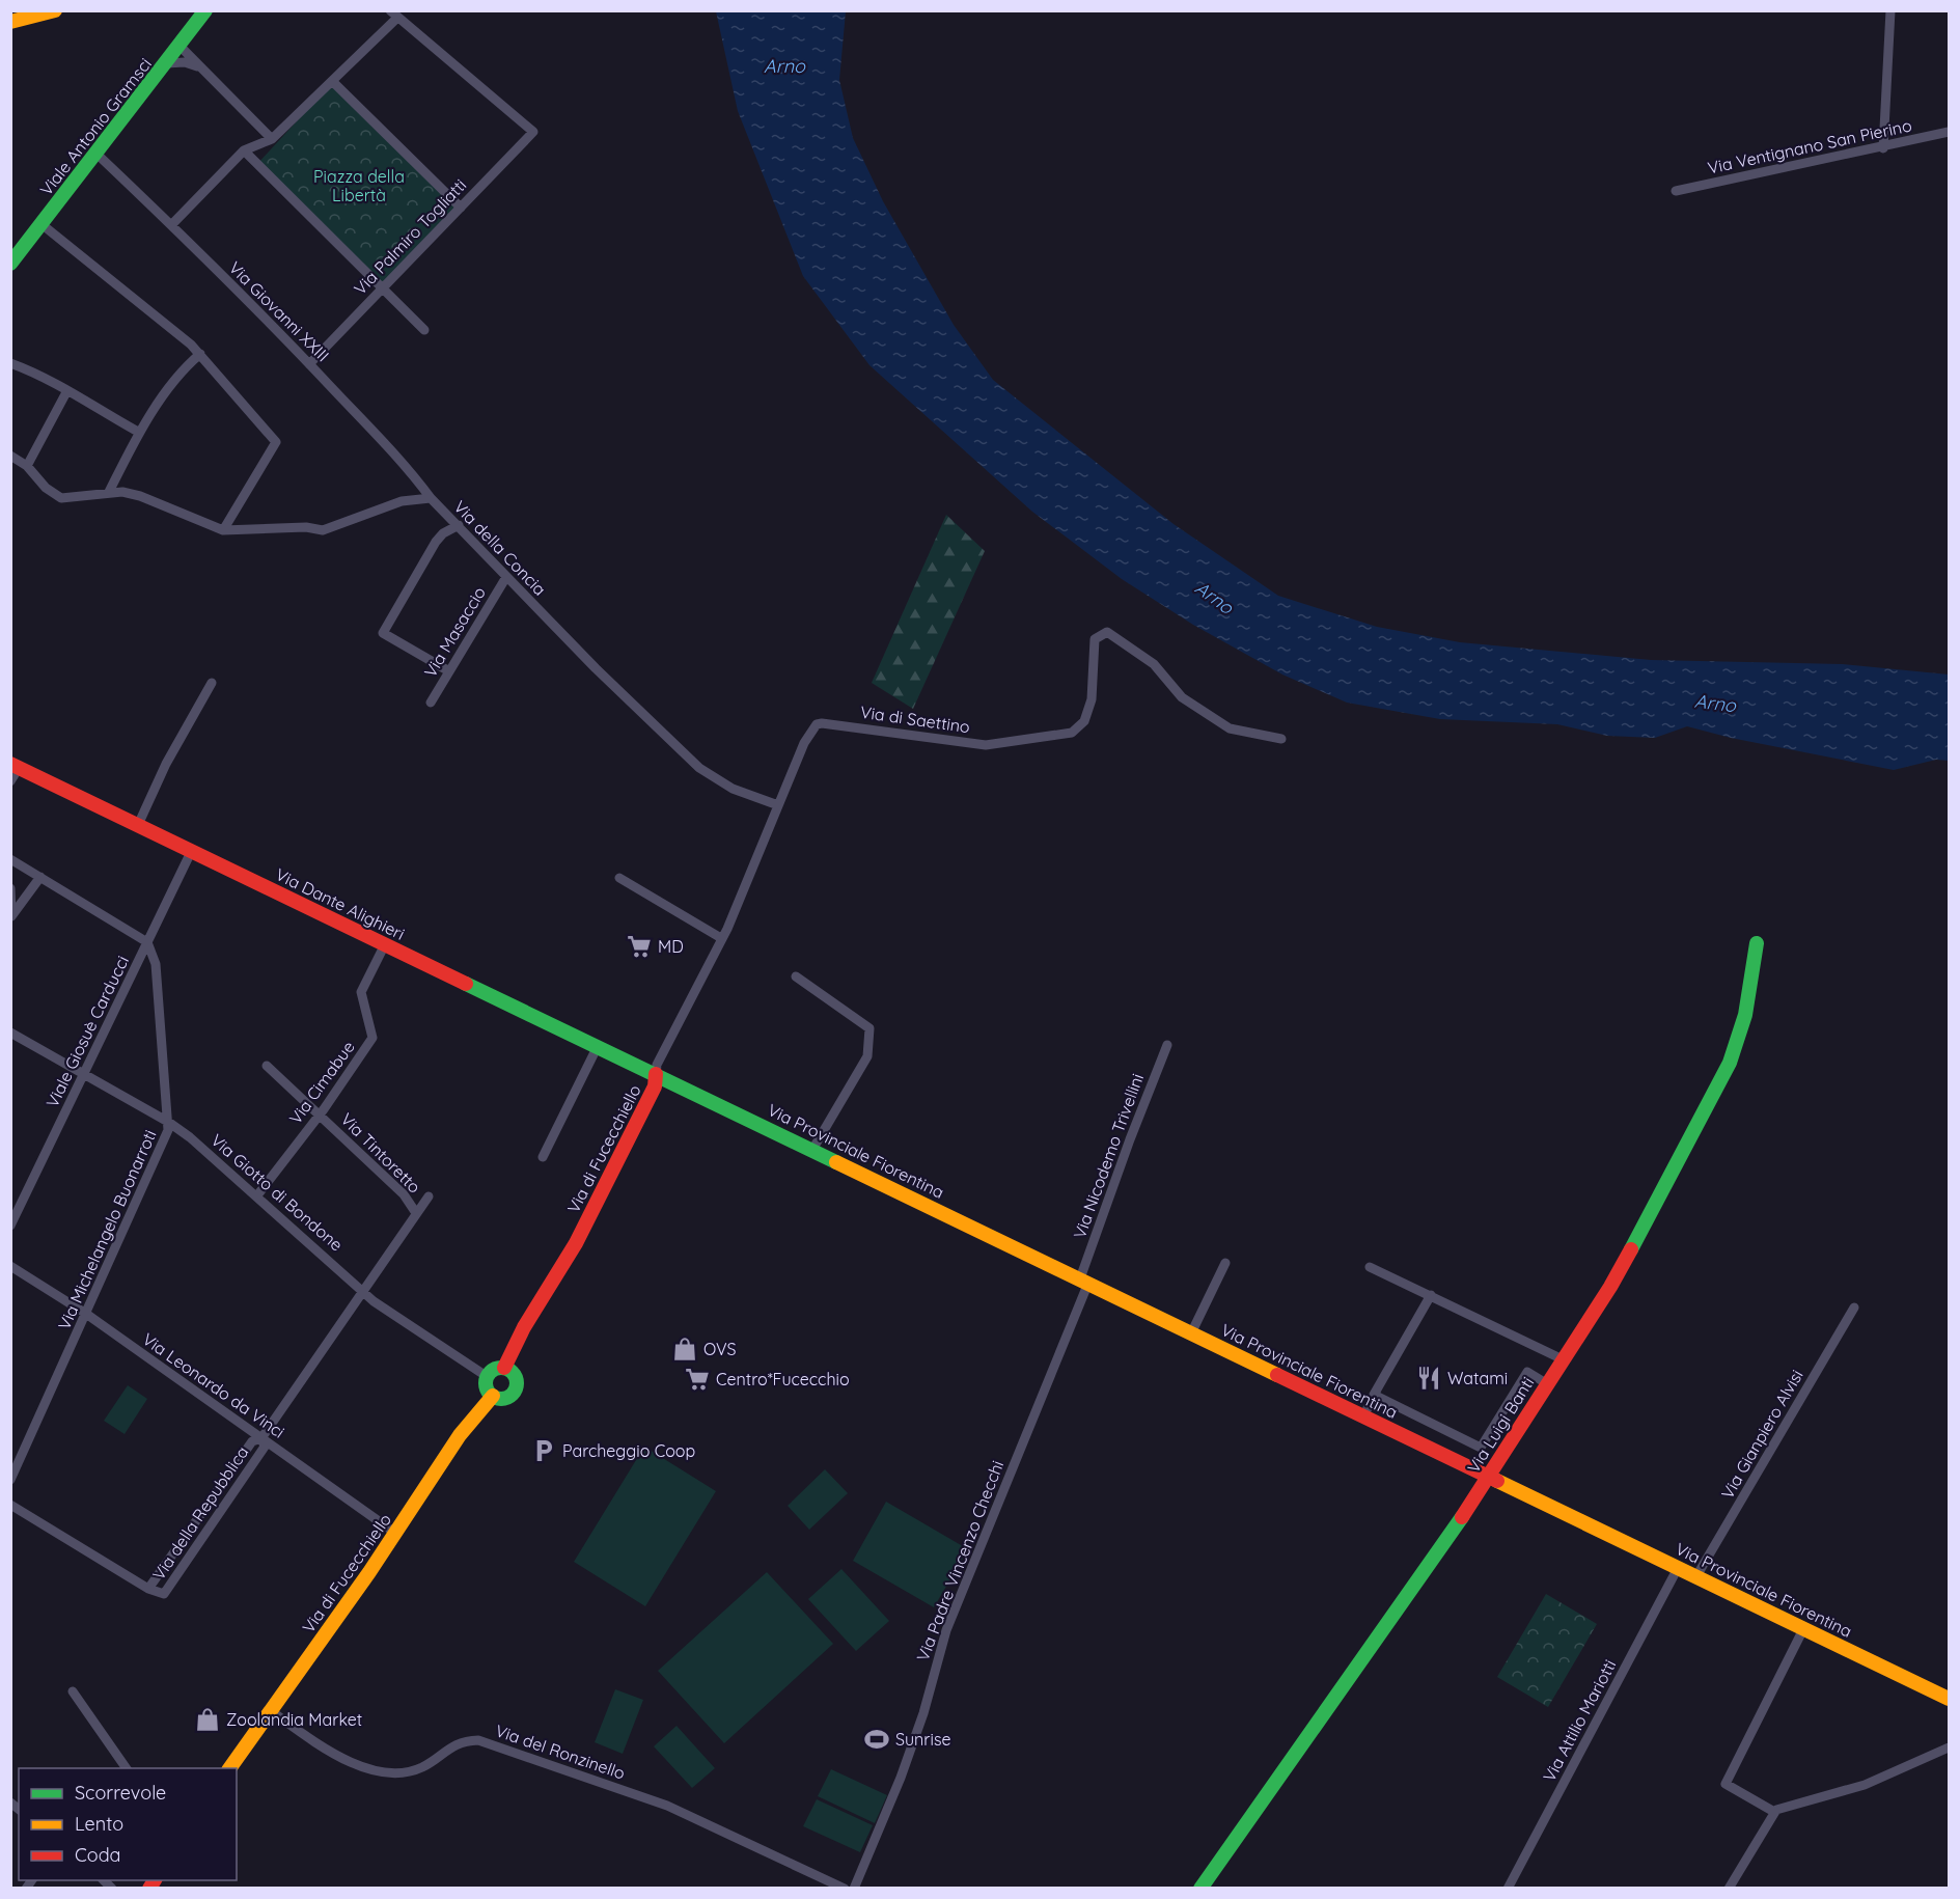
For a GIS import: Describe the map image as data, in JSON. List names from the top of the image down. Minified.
{"streets":{"main road":["Viale Antonio Gramsci","Via Dante Alighieri","Via di Fucecchiello","Via Provinciale Fiorentina","Via Luigi Banti"],"street":["Via Ventignano San Pierino","Via Palmiro Togliatti","Via Giovanni XXIII","Via della Concia","Via Masaccio","Via di Saettino","Viale Giosuè Carducci","Via Cimabue","Via Tintoretto","Via Nicodemo Trivellini","Via Giotto di Bondone","Via Michelangelo Buonarroti","Via Leonardo da Vinci","Via Gianpiero Alvisi","Via della Repubblica","Via Padre Vincenzo Checchi","Via Attilio Mariotti","Via del Ronzinello"]},"crossings":[["Viale Antonio Gramsci","Via Giovanni XXIII"],["Via Palmiro Togliatti","Via Giovanni XXIII"],["Via Giovanni XXIII","Via della Concia"],["Via della Concia","Via Masaccio"],["Via della Concia","Via di Saettino"],["Via di Saettino","Via Dante Alighieri"],["Via di Saettino","Via di Fucecchiello"],["Via di Saettino","Via Provinciale Fiorentina"],["Via Dante Alighieri","Viale Giosuè Carducci"],["Via Dante Alighieri","Via Cimabue"],["Via Dante Alighieri","Via di Fucecchiello"],["Via Dante Alighieri","Via Provinciale Fiorentina"],["Viale Giosuè Carducci","Via Giotto di Bondone"],["Viale Giosuè Carducci","Via Michelangelo Buonarroti"],["Via Cimabue","Via Tintoretto"],["Via Cimabue","Via Giotto di Bondone"],["Via di Fucecchiello","Via Provinciale Fiorentina"],["Via di Fucecchiello","Via Giotto di Bondone"],["Via di Fucecchiello","Via Leonardo da Vinci"],["Via di Fucecchiello","Via del Ronzinello"],["Via Provinciale Fiorentina","Via Nicodemo Trivellini"],["Via Provinciale Fiorentina","Via Luigi Banti"],["Via Provinciale Fiorentina","Via Gianpiero Alvisi"],["Via Provinciale Fiorentina","Via Padre Vincenzo Checchi"],["Via Provinciale Fiorentina","Via Attilio Mariotti"],["Via Nicodemo Trivellini","Via Padre Vincenzo Checchi"],["Via Giotto di Bondone","Via Michelangelo Buonarroti"],["Via Michelangelo Buonarroti","Via Leonardo da Vinci"],["Via Leonardo da Vinci","Via della Repubblica"]],"water":["Arno"],"parks":["Piazza della Libertà"],"places":{"supermarket":["MD","Centro*Fucecchio"],"shop":["OVS","Zoolandia Market"],"restaurant":["Watami"],"parking":["Parcheggio Coop"],"sports":["Sunrise"]},"legend":["Scorrevole","Lento","Coda"]}
